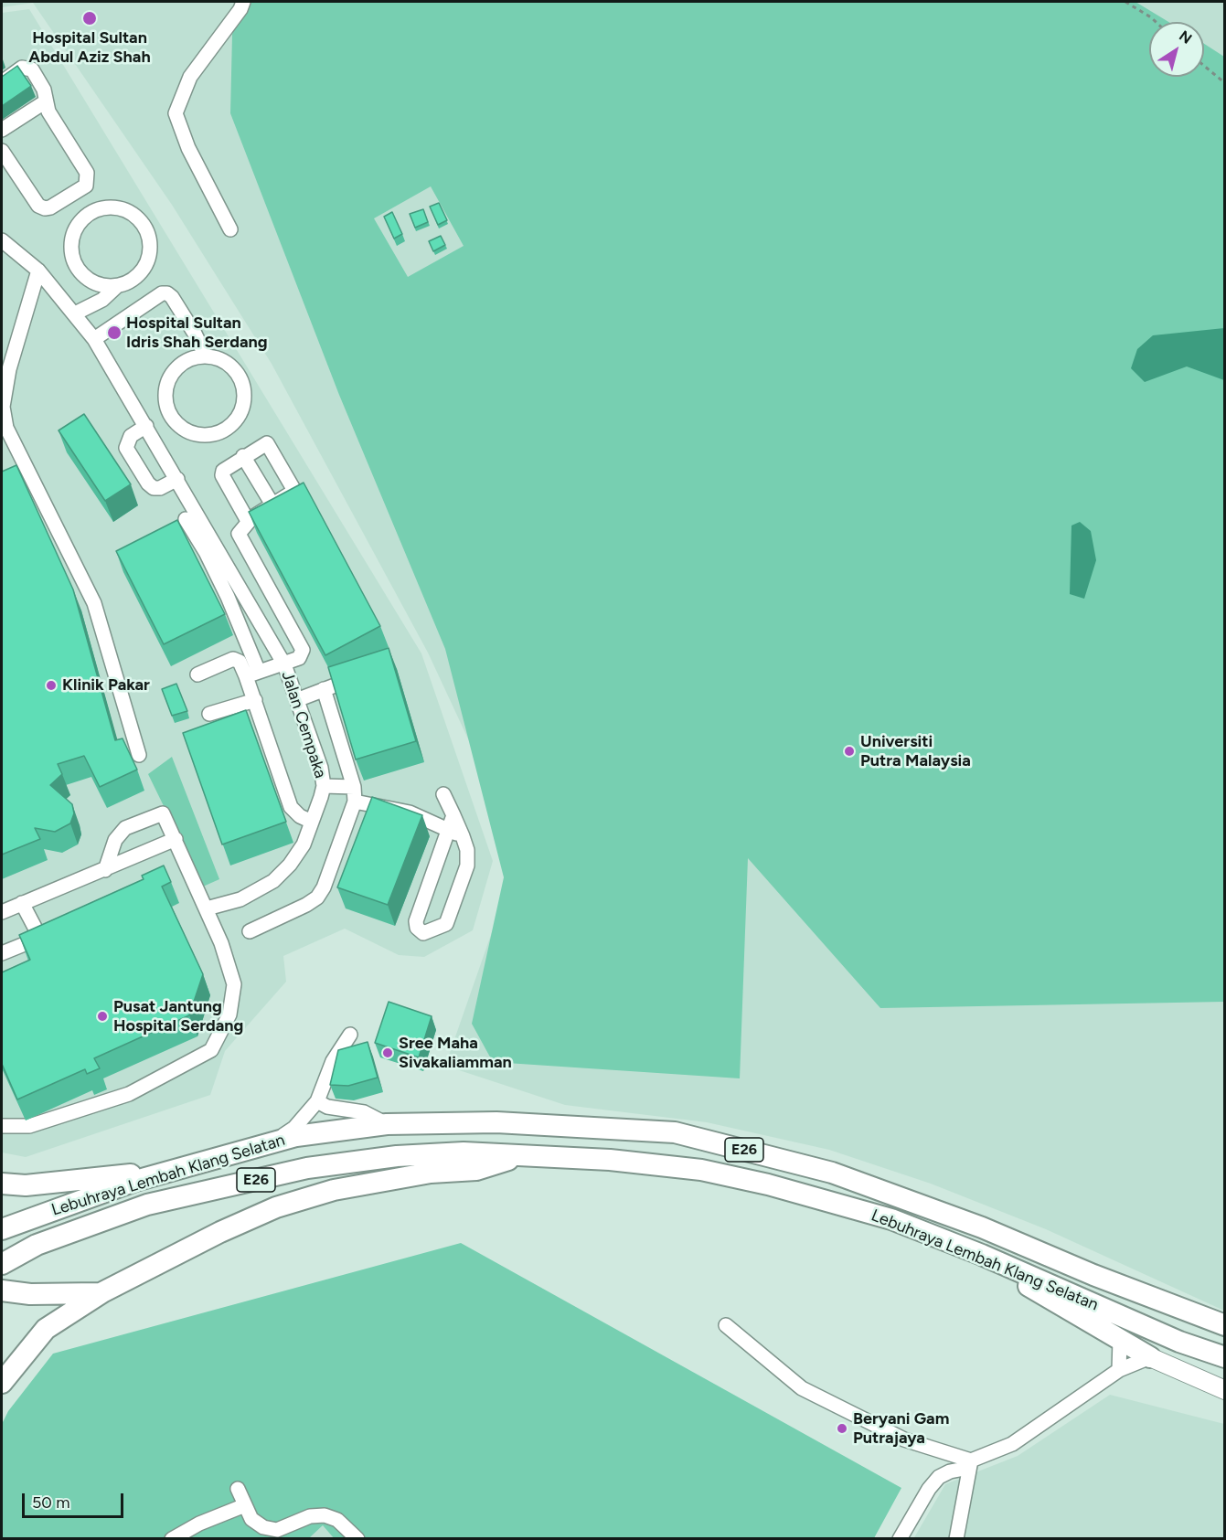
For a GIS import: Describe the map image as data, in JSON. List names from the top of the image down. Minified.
{"streets":{"highway":["E26","Lebuhraya Lembah Klang Selatan"],"street":["Jalan Cempaka"]},"places":["Hospital Sultan Abdul Aziz Shah","Hospital Sultan Idris Shah Serdang","Klinik Pakar","Universiti Putra Malaysia","Pusat Jantung Hospital Serdang","Sree Maha Sivakaliamman","Beryani Gam Putrajaya"],"scale_bar":"50 m","north":"top right"}
